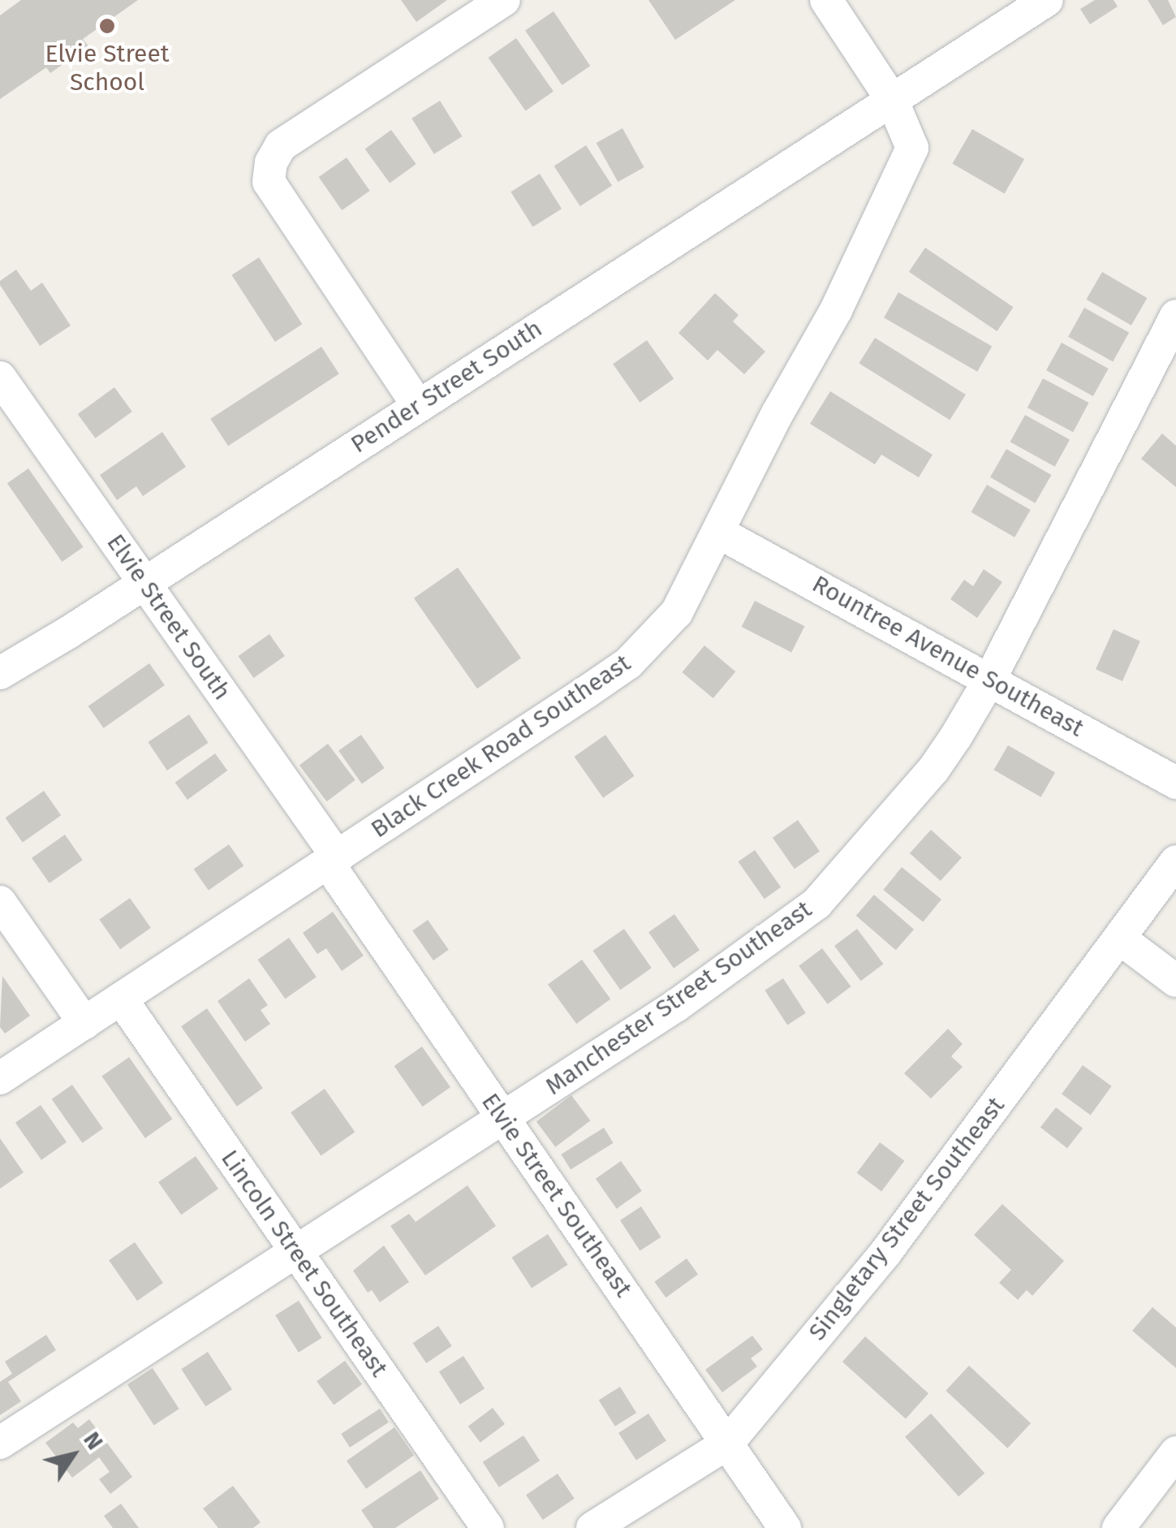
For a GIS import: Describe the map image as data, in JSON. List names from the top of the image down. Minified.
{"streets":{"street":["Pender Street South","Elvie Street South","Rountree Avenue Southeast","Black Creek Road Southeast","Manchester Street Southeast","Elvie Street Southeast","Singletary Street Southeast","Lincoln Street Southeast"]},"crossings":[["Pender Street South","Elvie Street South"],["Pender Street South","Black Creek Road Southeast"],["Elvie Street South","Black Creek Road Southeast"],["Elvie Street South","Elvie Street Southeast"],["Rountree Avenue Southeast","Black Creek Road Southeast"],["Rountree Avenue Southeast","Manchester Street Southeast"],["Black Creek Road Southeast","Elvie Street Southeast"],["Black Creek Road Southeast","Lincoln Street Southeast"],["Manchester Street Southeast","Elvie Street Southeast"],["Manchester Street Southeast","Lincoln Street Southeast"],["Elvie Street Southeast","Singletary Street Southeast"]],"places":["Elvie Street School"],"north":"top right"}
